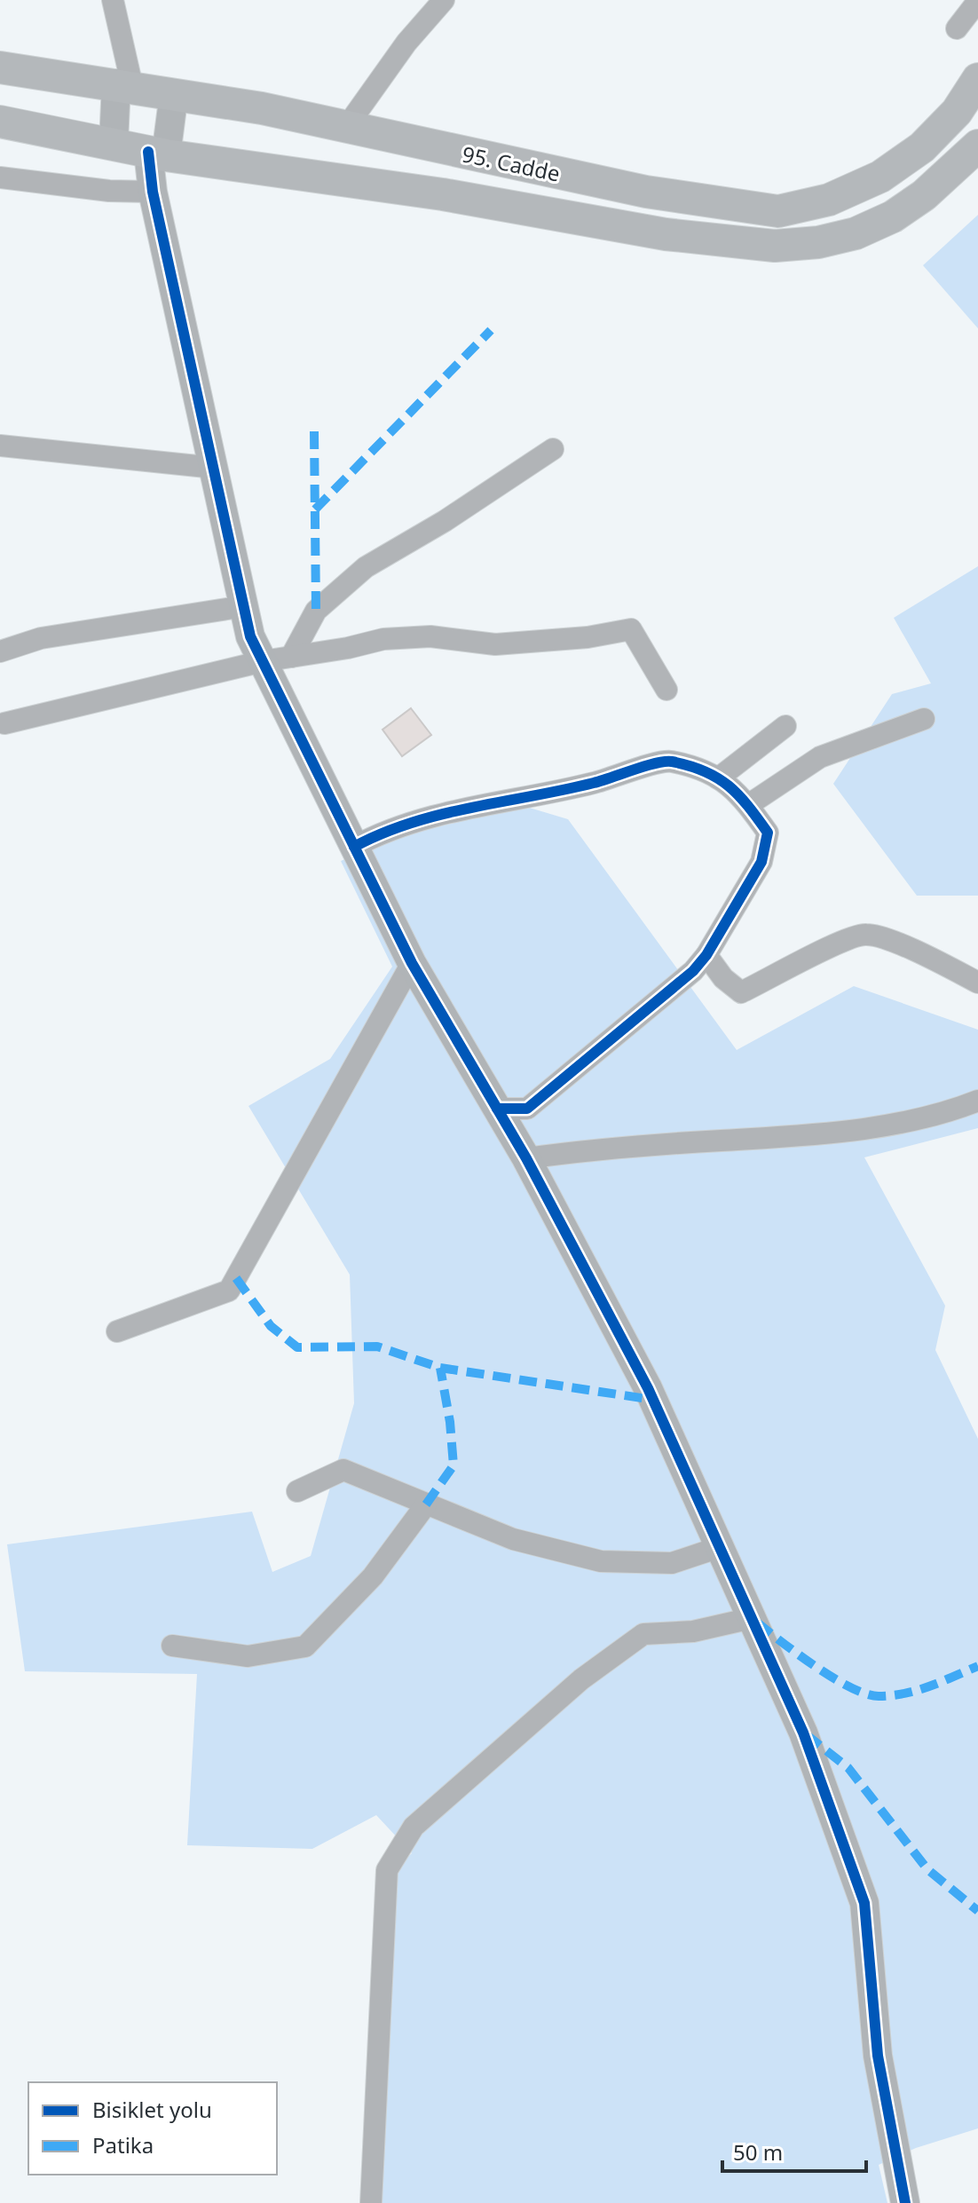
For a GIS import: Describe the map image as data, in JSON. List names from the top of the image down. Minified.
{"streets":{"main road":["95. Cadde"]},"legend":["Bisiklet yolu","Patika"],"scale_bar":"50 m"}
